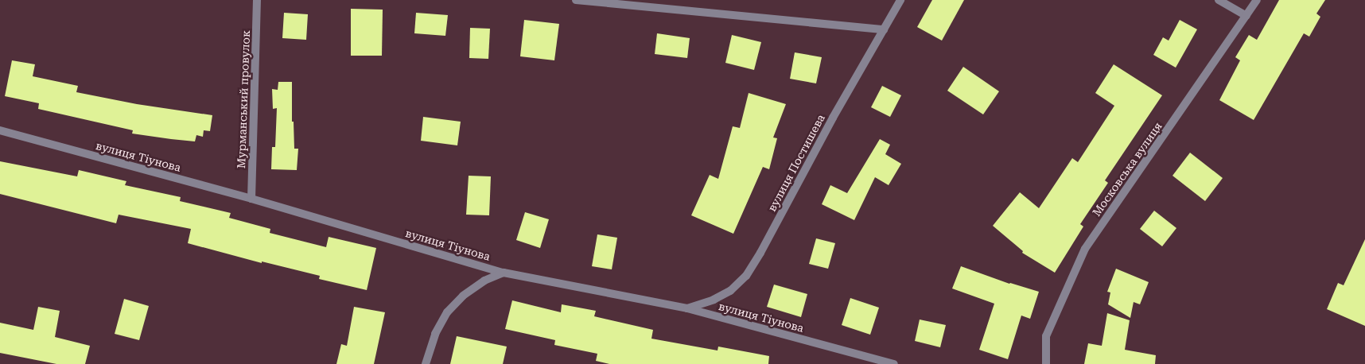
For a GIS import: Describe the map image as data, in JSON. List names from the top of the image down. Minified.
{"streets":{"street":["Мурманський провулок","вулиця Тіунова","вулиця Постишева","Московська вулиця"]},"crossings":[["Мурманський провулок","вулиця Тіунова"],["вулиця Тіунова","вулиця Постишева"]]}
